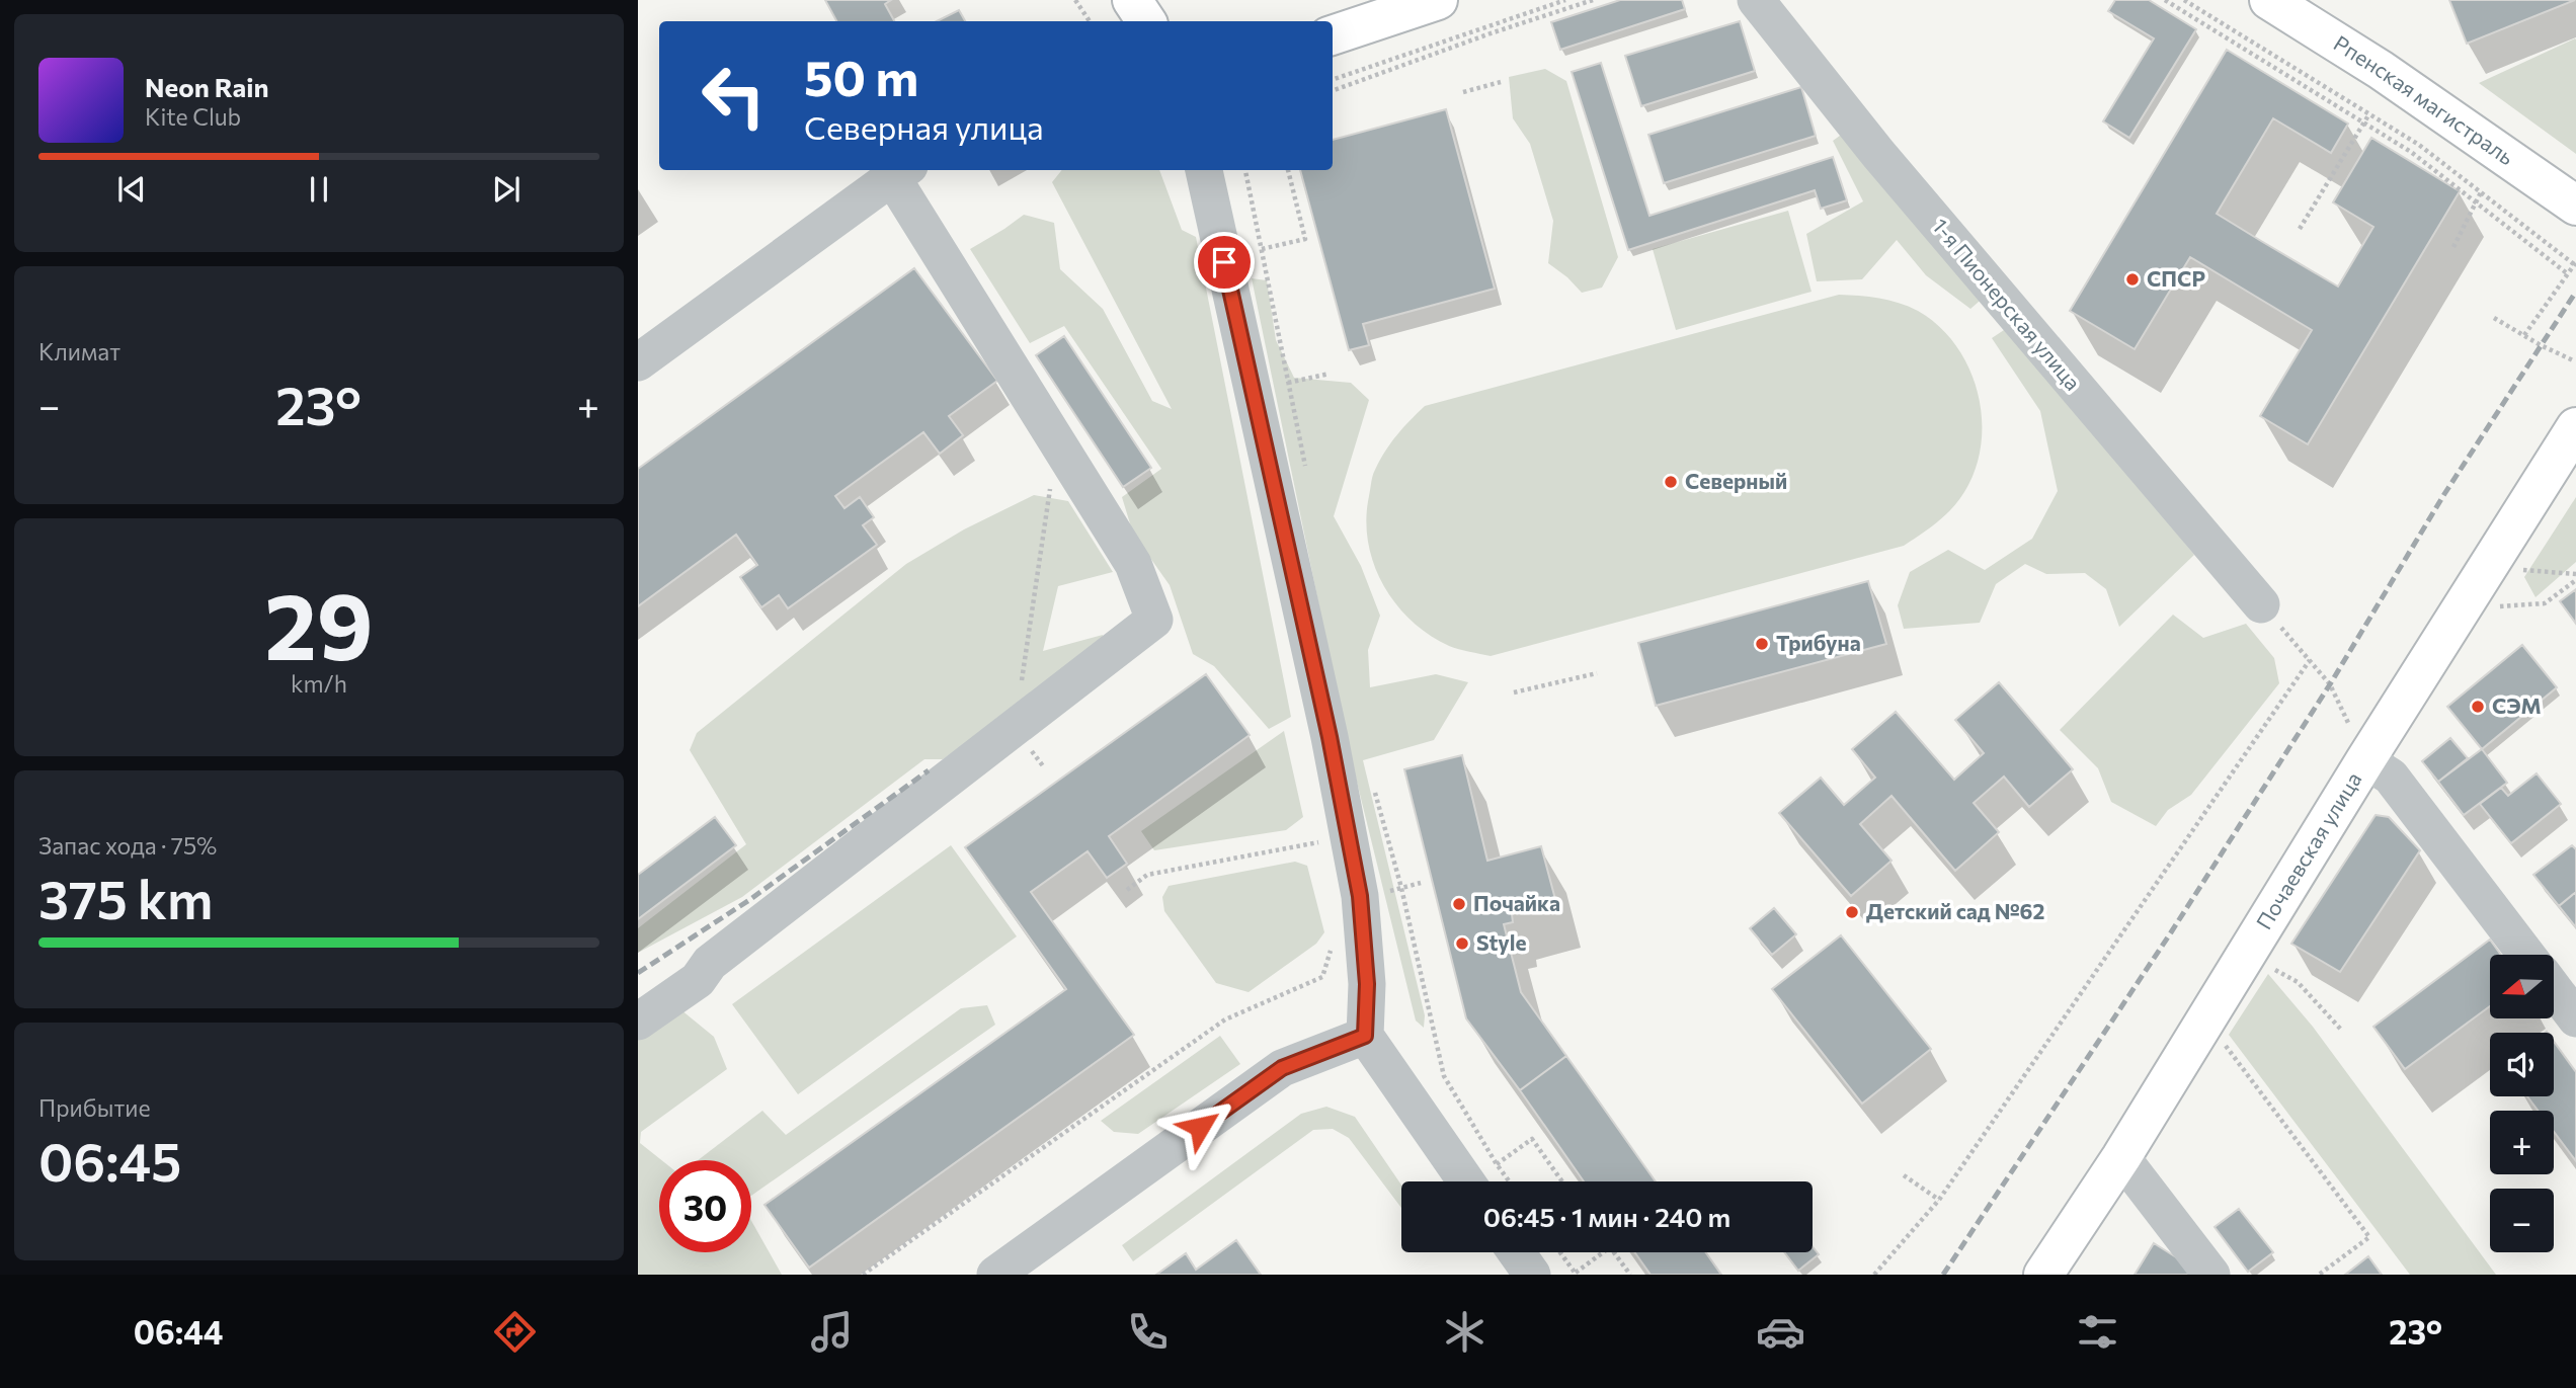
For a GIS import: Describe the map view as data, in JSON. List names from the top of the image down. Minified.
{"streets":{"main road":["Рпенская магистраль","Почаевская улица"],"street":["1-я Пионерская улица"]},"places":["СПСР","Северный","Трибуна","СЭМ","Почайка","Детский сад №62","Style"],"north":"left","page":{"turn":["50 m","Северная улица"],"song":["Neon Rain","Kite Club"],"tile":["Климат",["29","km/h"],["Запас хода · 75%","375 km"],["Прибытие","06:45"]],"heat":["−","23°","+"],"map_buttons":["+","−"],"limit":"30","trip":"06:45 · 1 мин · 240 m","tabs":["06:44","23°"]}}
